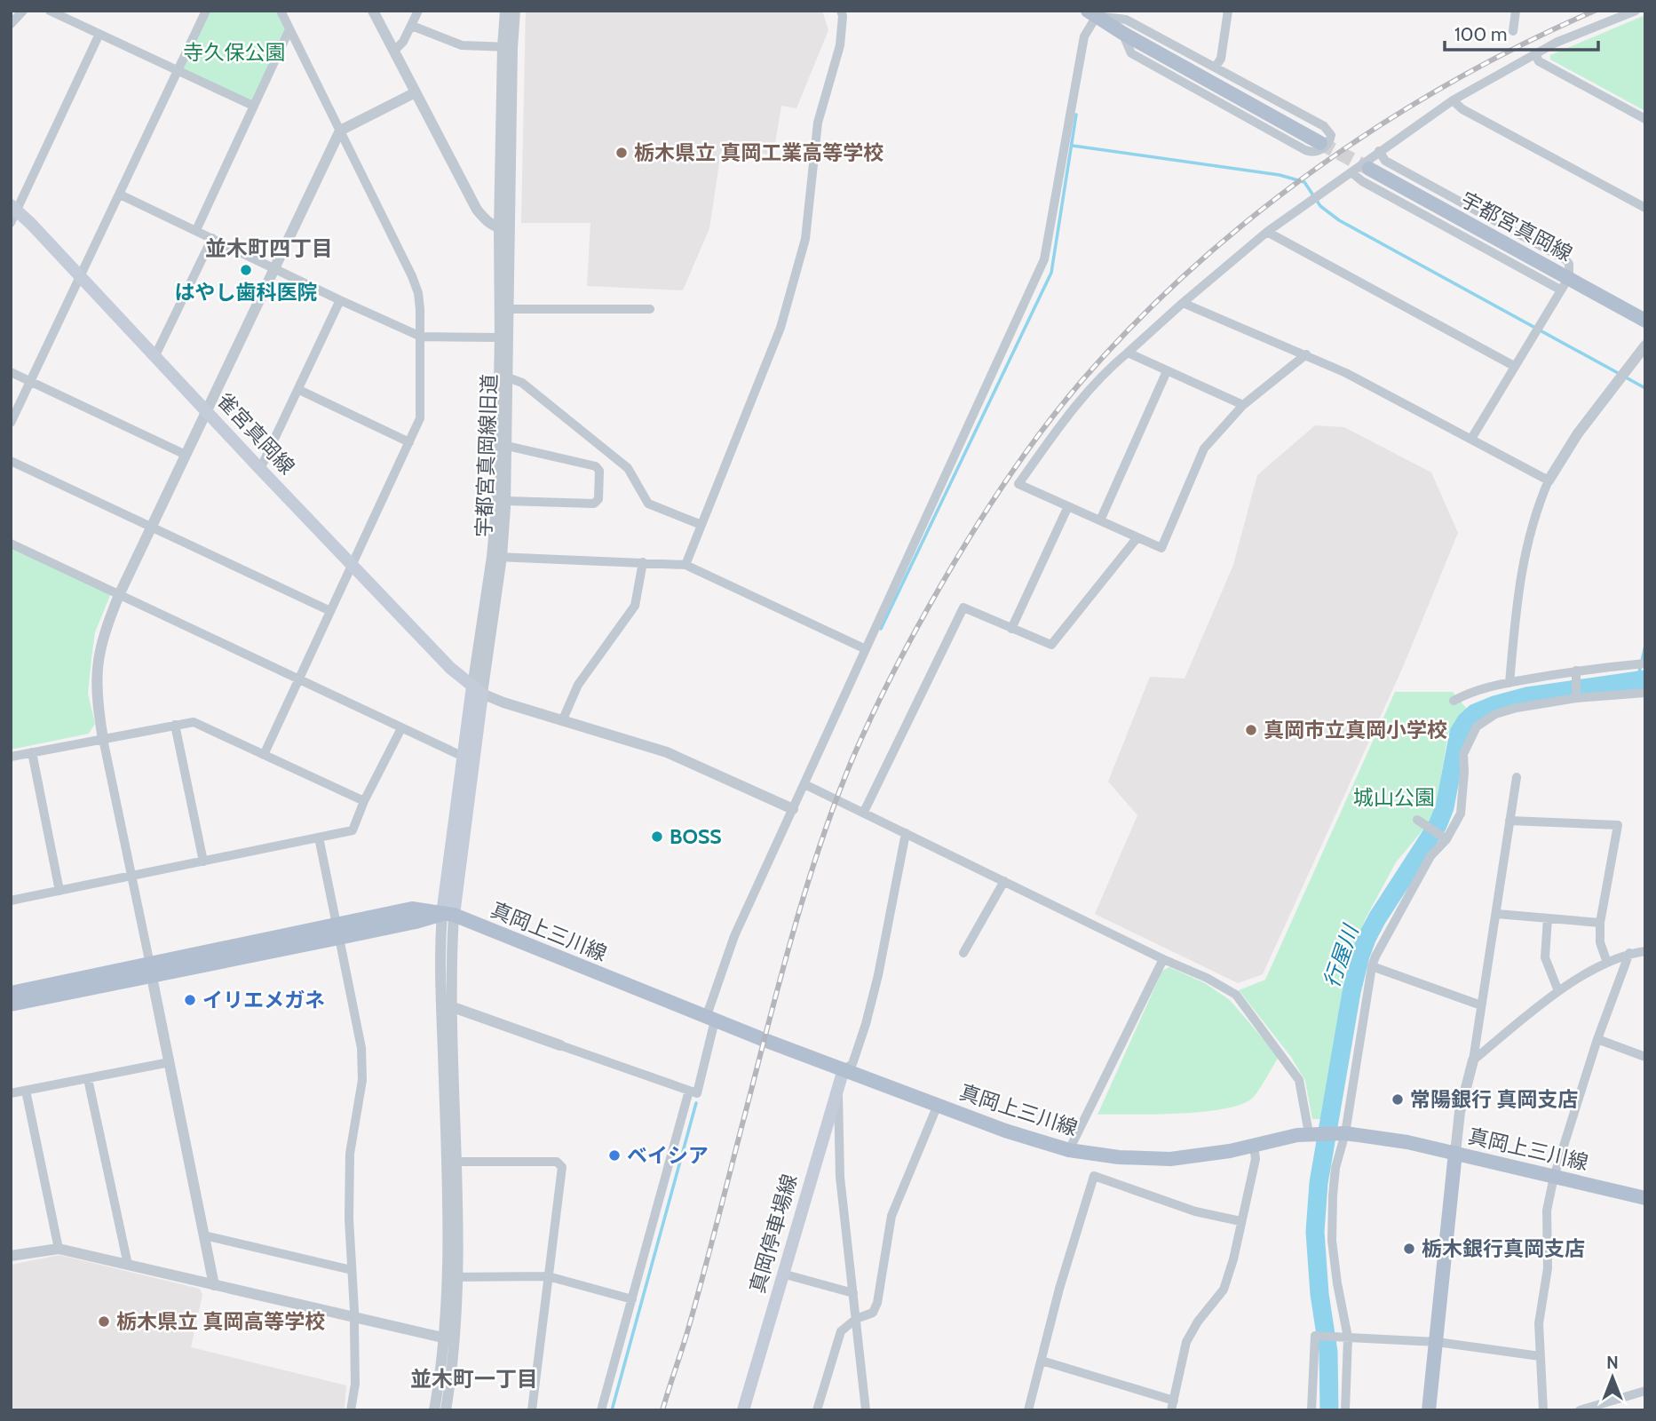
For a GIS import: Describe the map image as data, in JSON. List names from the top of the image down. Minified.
{"streets":{"main road":["宇都宮真岡線","雀宮真岡線","真岡上三川線","真岡停車場線"],"street":["宇都宮真岡線旧道"]},"crossings":[["雀宮真岡線","宇都宮真岡線旧道"],["真岡上三川線","真岡停車場線"]],"districts":["並木町四丁目","並木町一丁目"],"water":["行屋川"],"parks":["寺久保公園","城山公園"],"places":["栃木県立 真岡工業高等学校","はやし歯科医院","真岡市立真岡小学校","BOSS","イリエメガネ","常陽銀行 真岡支店","ベイシア","栃木銀行真岡支店","栃木県立 真岡高等学校"],"scale_bar":"100 m","north":"top"}
